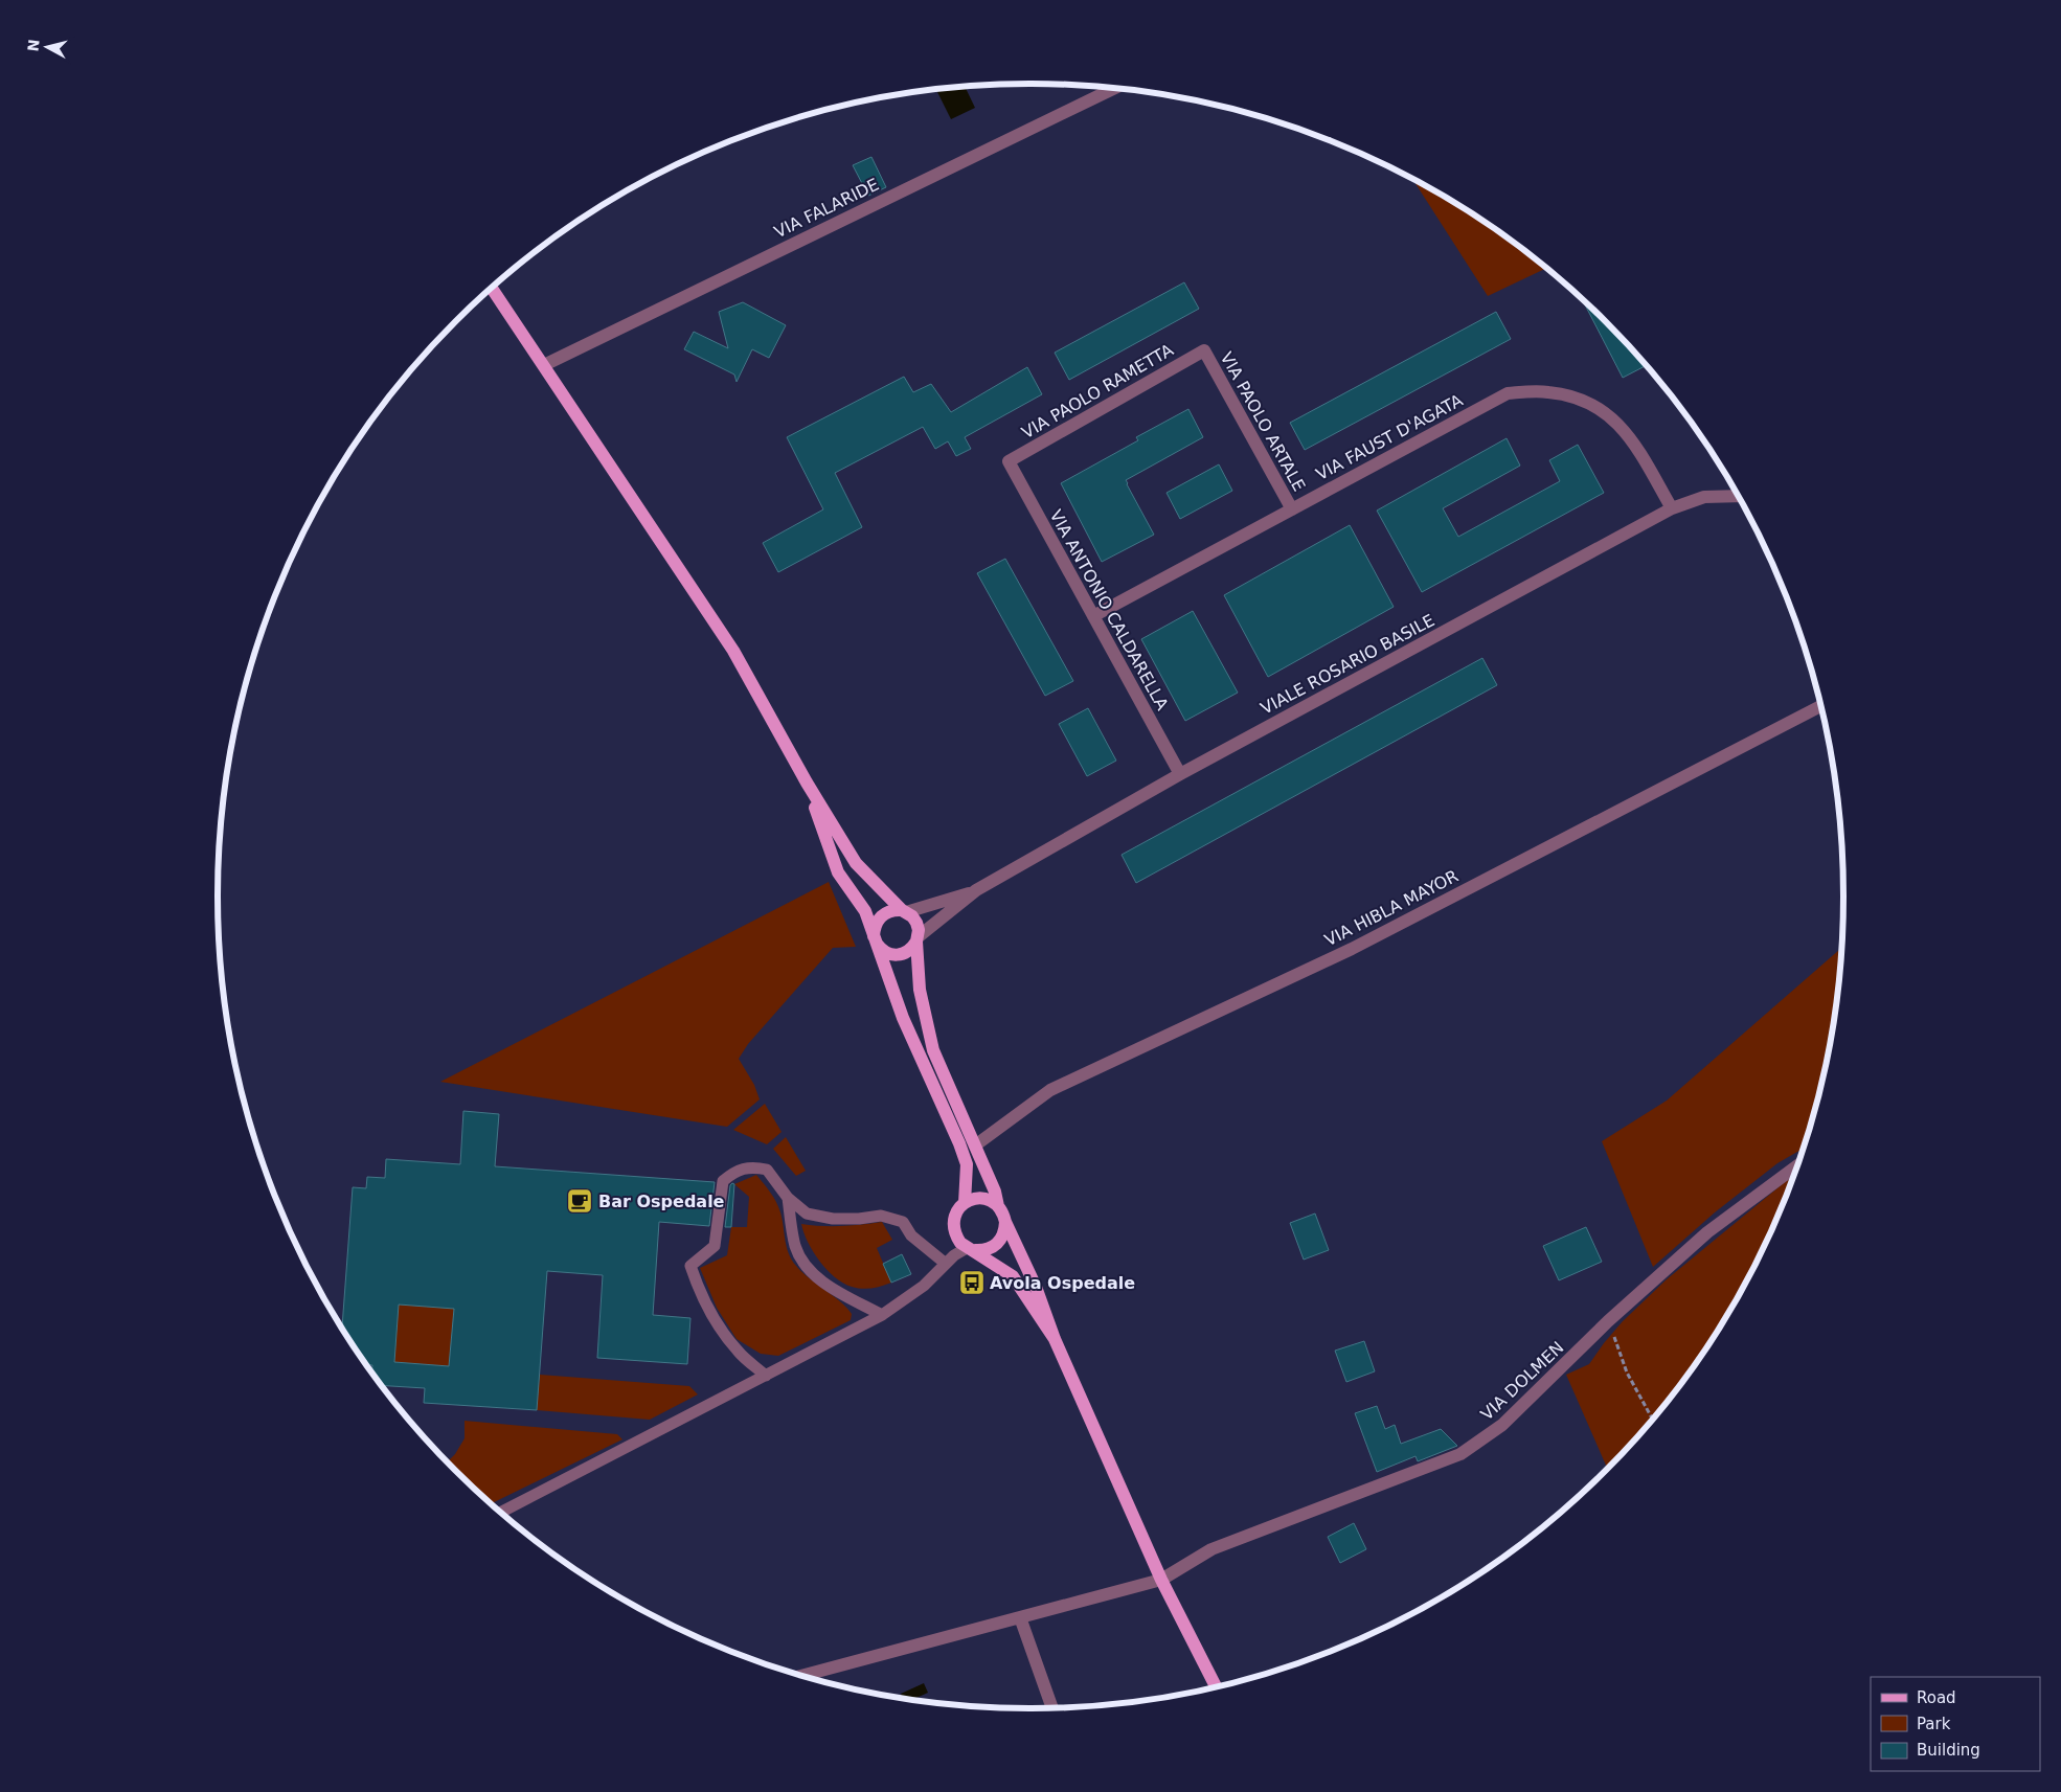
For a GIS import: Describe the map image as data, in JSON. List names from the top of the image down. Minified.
{"streets":{"street":["VIA FALARIDE","VIA PAOLO RAMETTA","VIA PAOLO ARTALE","VIA FAUST D'AGATA","VIA ANTONIO CALDARELLA","VIALE ROSARIO BASILE","VIA HIBLA MAYOR","VIA DOLMEN"]},"crossings":[["VIA PAOLO RAMETTA","VIA PAOLO ARTALE"],["VIA PAOLO RAMETTA","VIA ANTONIO CALDARELLA"],["VIA PAOLO ARTALE","VIA FAUST D'AGATA"],["VIA FAUST D'AGATA","VIA ANTONIO CALDARELLA"],["VIA FAUST D'AGATA","VIALE ROSARIO BASILE"],["VIA ANTONIO CALDARELLA","VIALE ROSARIO BASILE"]],"places":{"cafe":["Bar Ospedale"],"bus stop":["Avola Ospedale"]},"legend":["Road","Park","Building"],"north":"left"}
